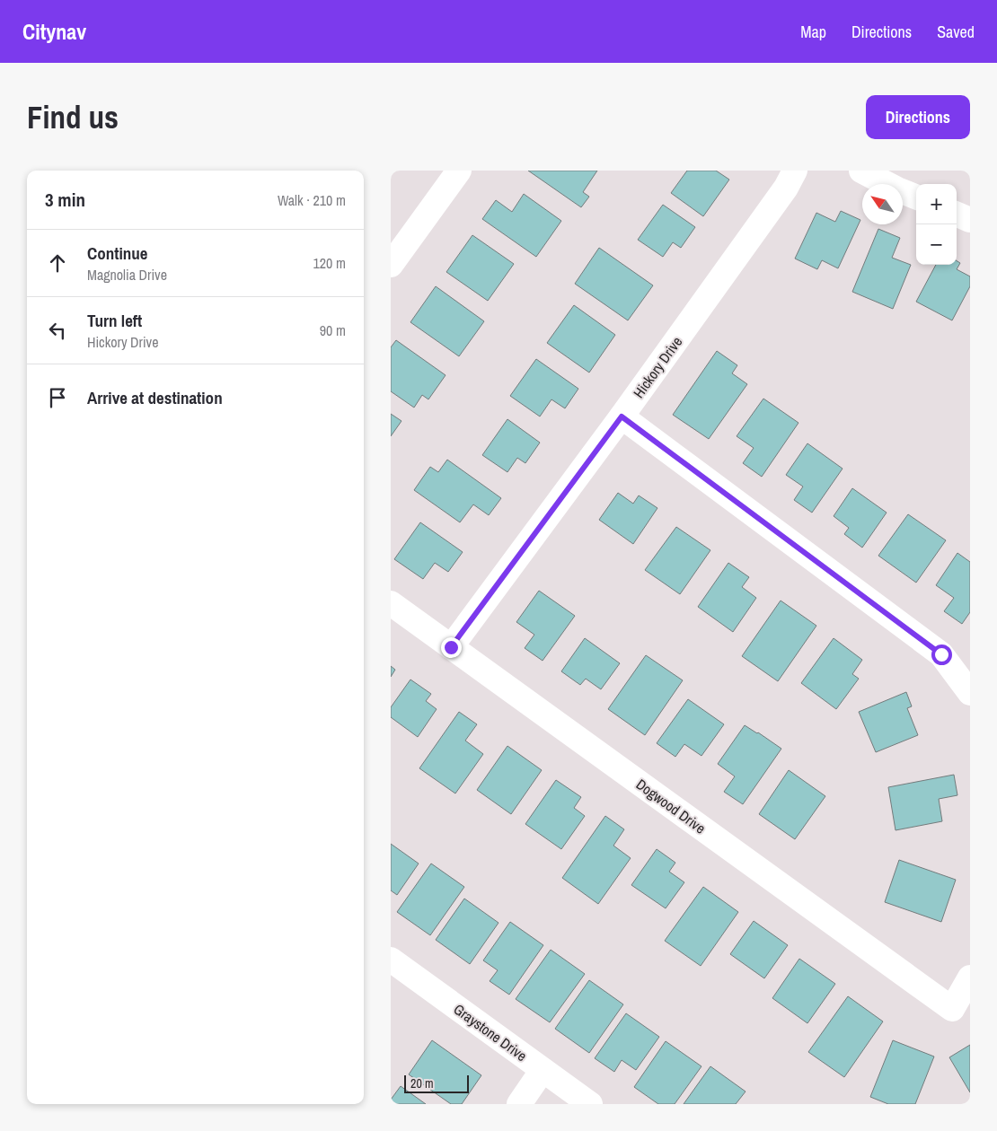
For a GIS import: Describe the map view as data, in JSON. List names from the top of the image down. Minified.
{"streets":{"street":["Hickory Drive","Dogwood Drive","Graystone Drive"]},"crossings":[["Hickory Drive","Dogwood Drive"]],"scale_bar":"20 m","north":"top left","page":{"header":"Citynav","nav":["Map","Directions","Saved"],"buttons":"Directions","title":"Find us","heading":["3 min","Walk · 210 m"],"map_buttons":["+","−"],"list":[["Continue","Magnolia Drive","120 m"],["Turn left","Hickory Drive","90 m"],"Arrive at destination"],"scale":"20 m"}}
